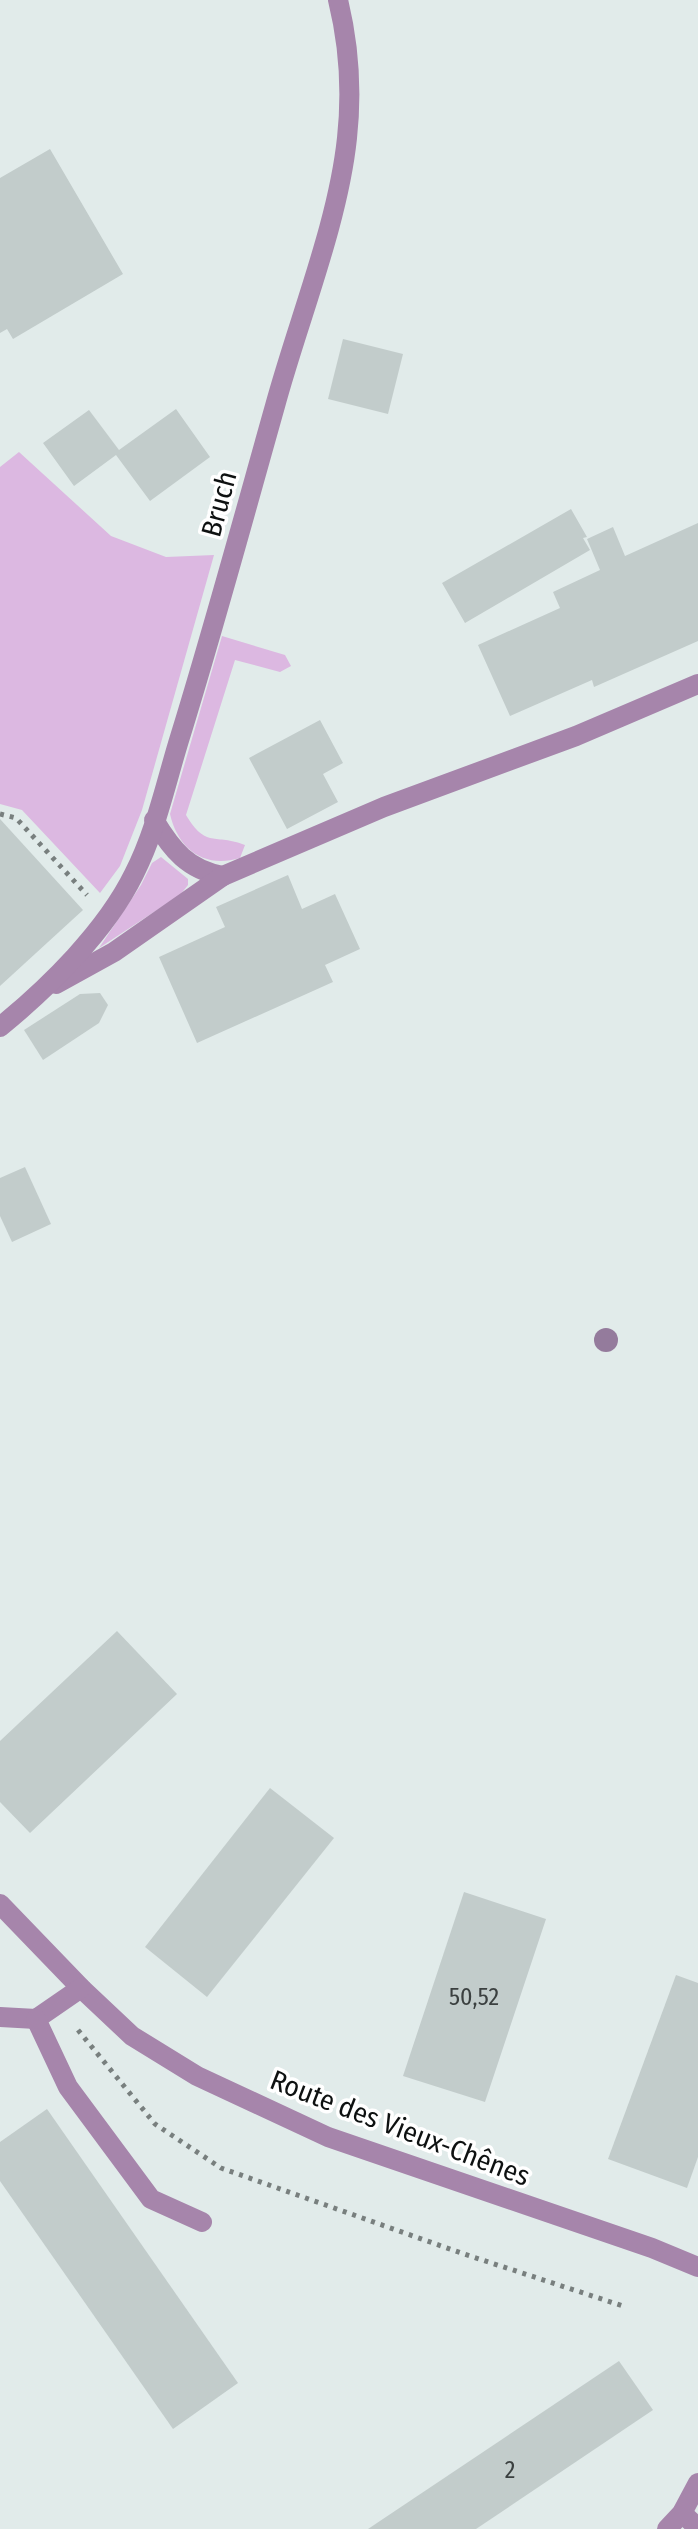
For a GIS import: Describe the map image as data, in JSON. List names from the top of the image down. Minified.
{"streets":{"street":["Bruch","Route des Vieux-Chênes"]},"house_numbers":["50,52","2"]}
